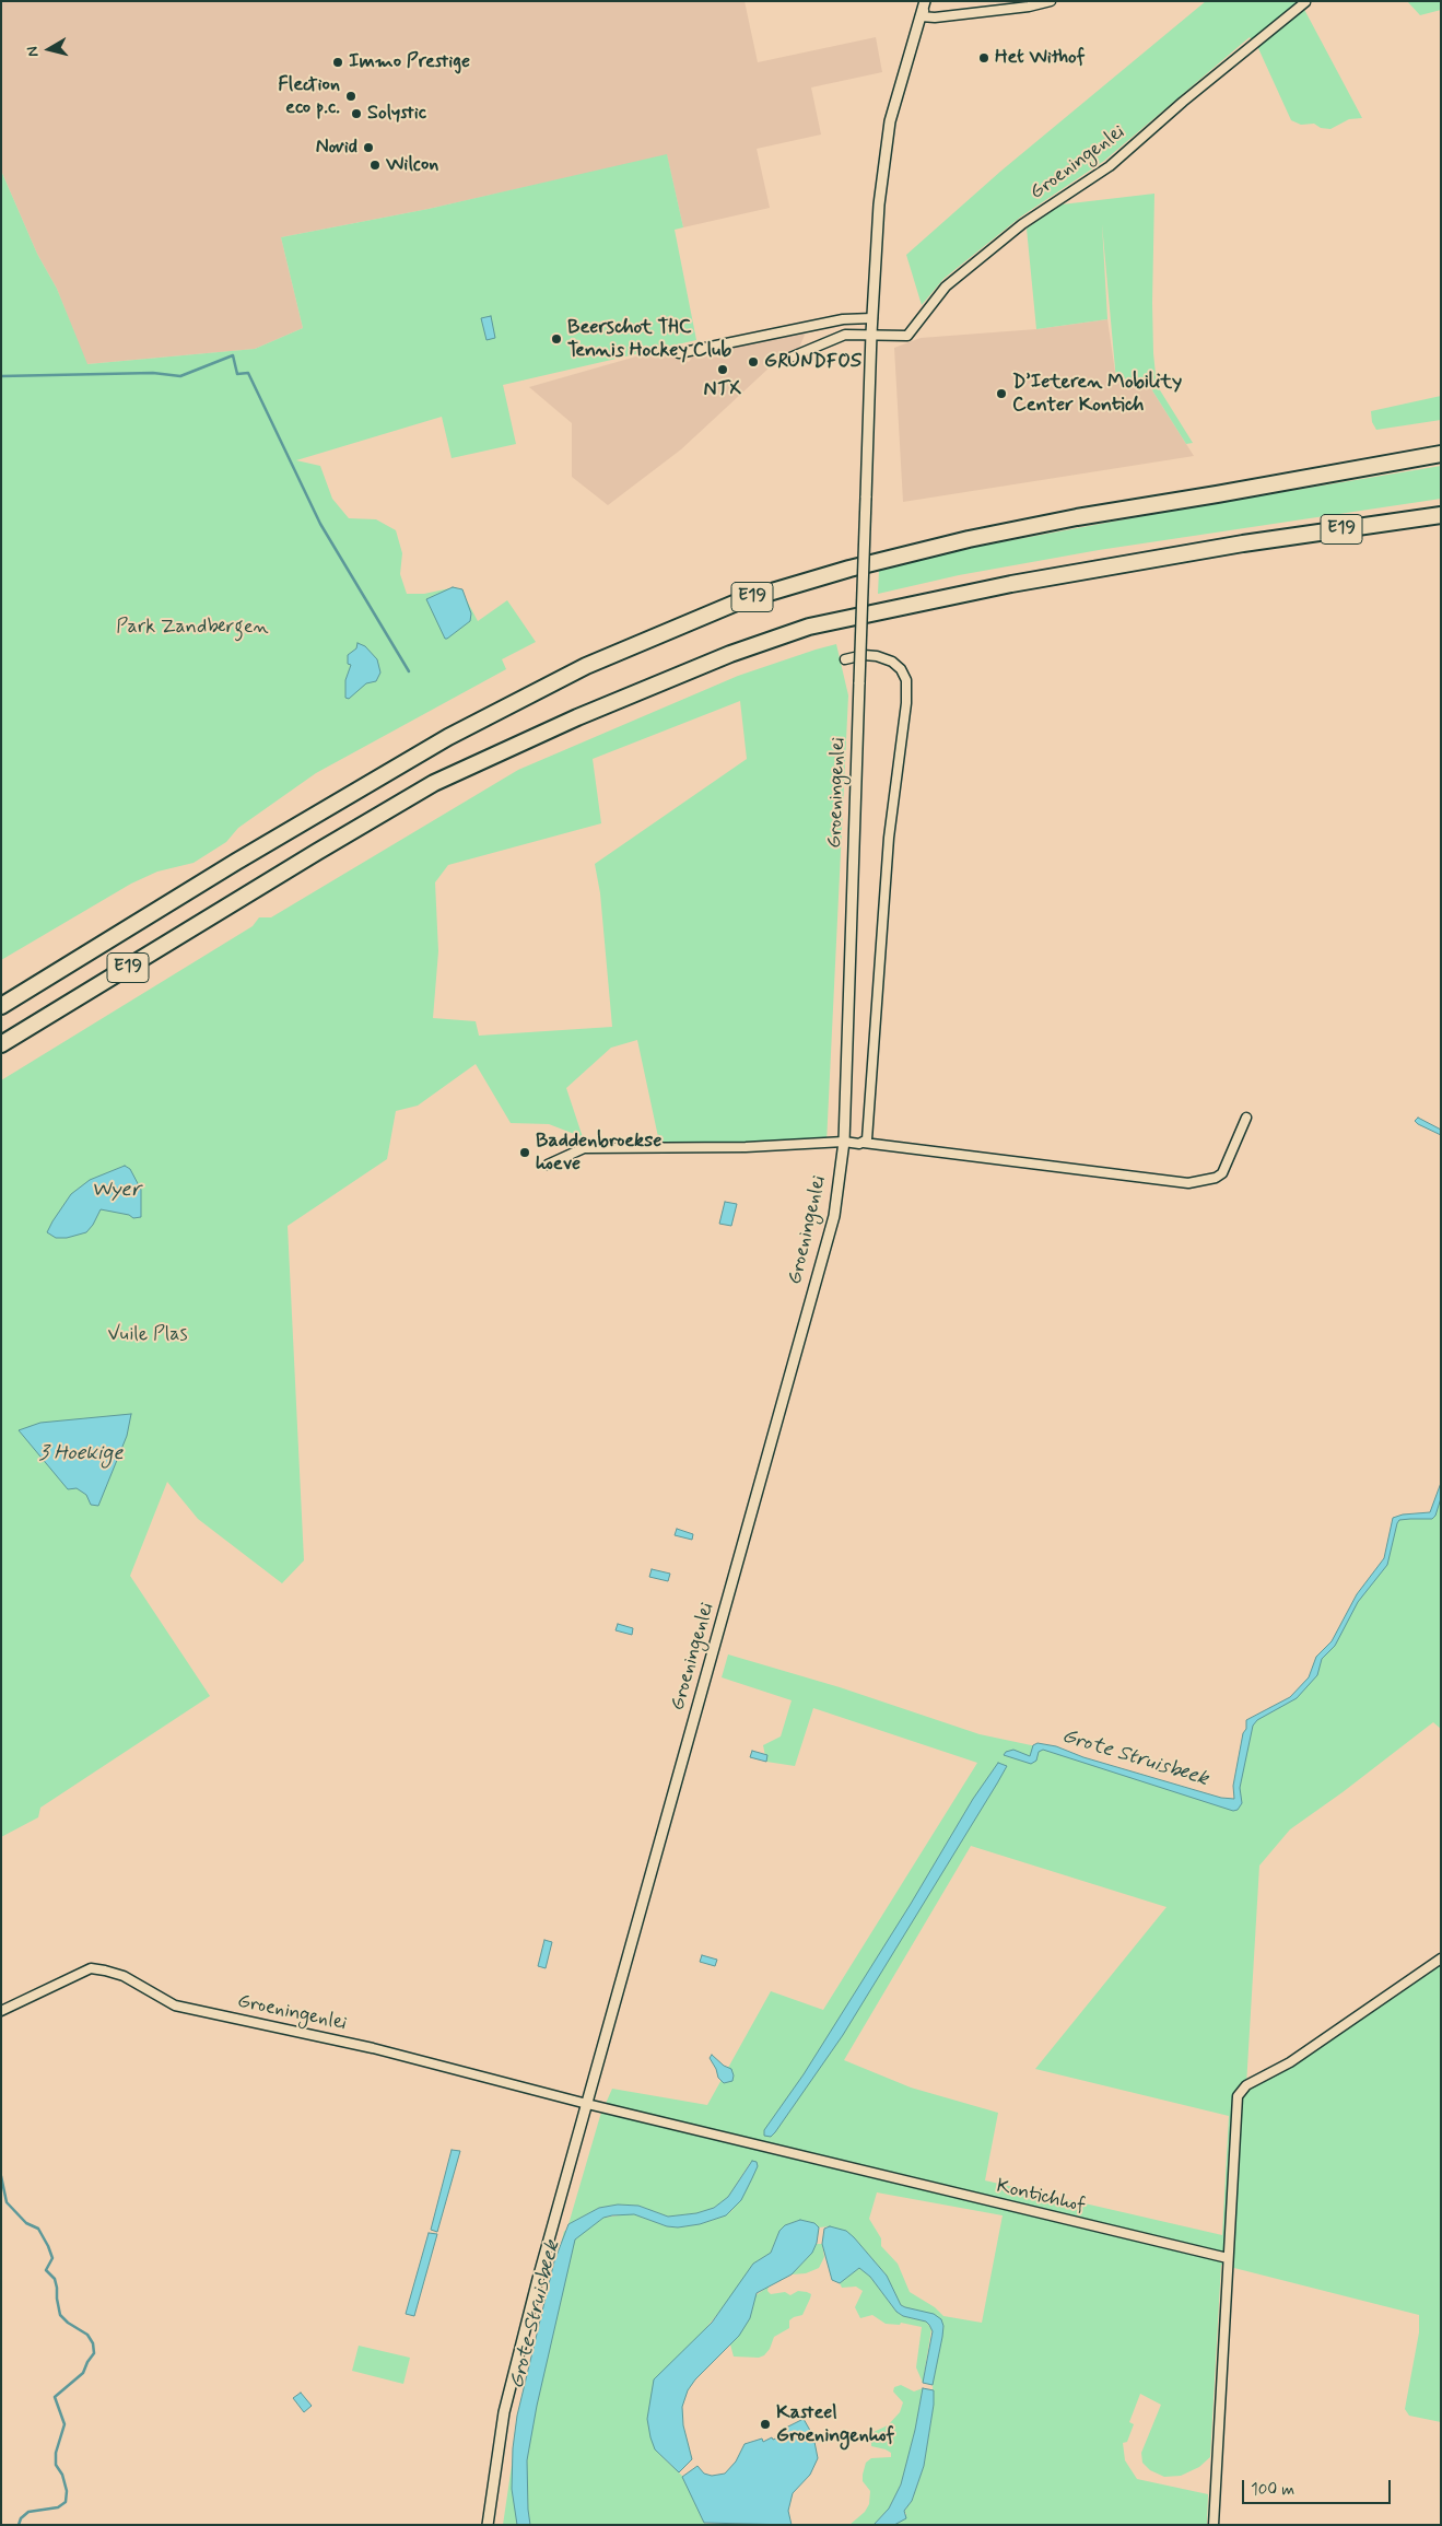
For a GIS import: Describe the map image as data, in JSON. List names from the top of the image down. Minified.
{"streets":{"highway":["E19"],"street":["Groeningenlei","Kontichhof"]},"crossings":[["Groeningenlei","Kontichhof"]],"water":["Wyer","3 Hoekige","Grote Struisbeek"],"parks":["Park Zandbergen","Vuile Plas"],"places":["Het Withof","Immo Prestige","Flection eco p.c.","Solystic","Novid","Wilcon","Beerschot THC Tennis Hockey Club","GRUNDFOS","NTX","D’Ieteren Mobility Center Kontich","Baddenbroekse hoeve","Kasteel Groeningenhof"],"scale_bar":"100 m","north":"left"}
